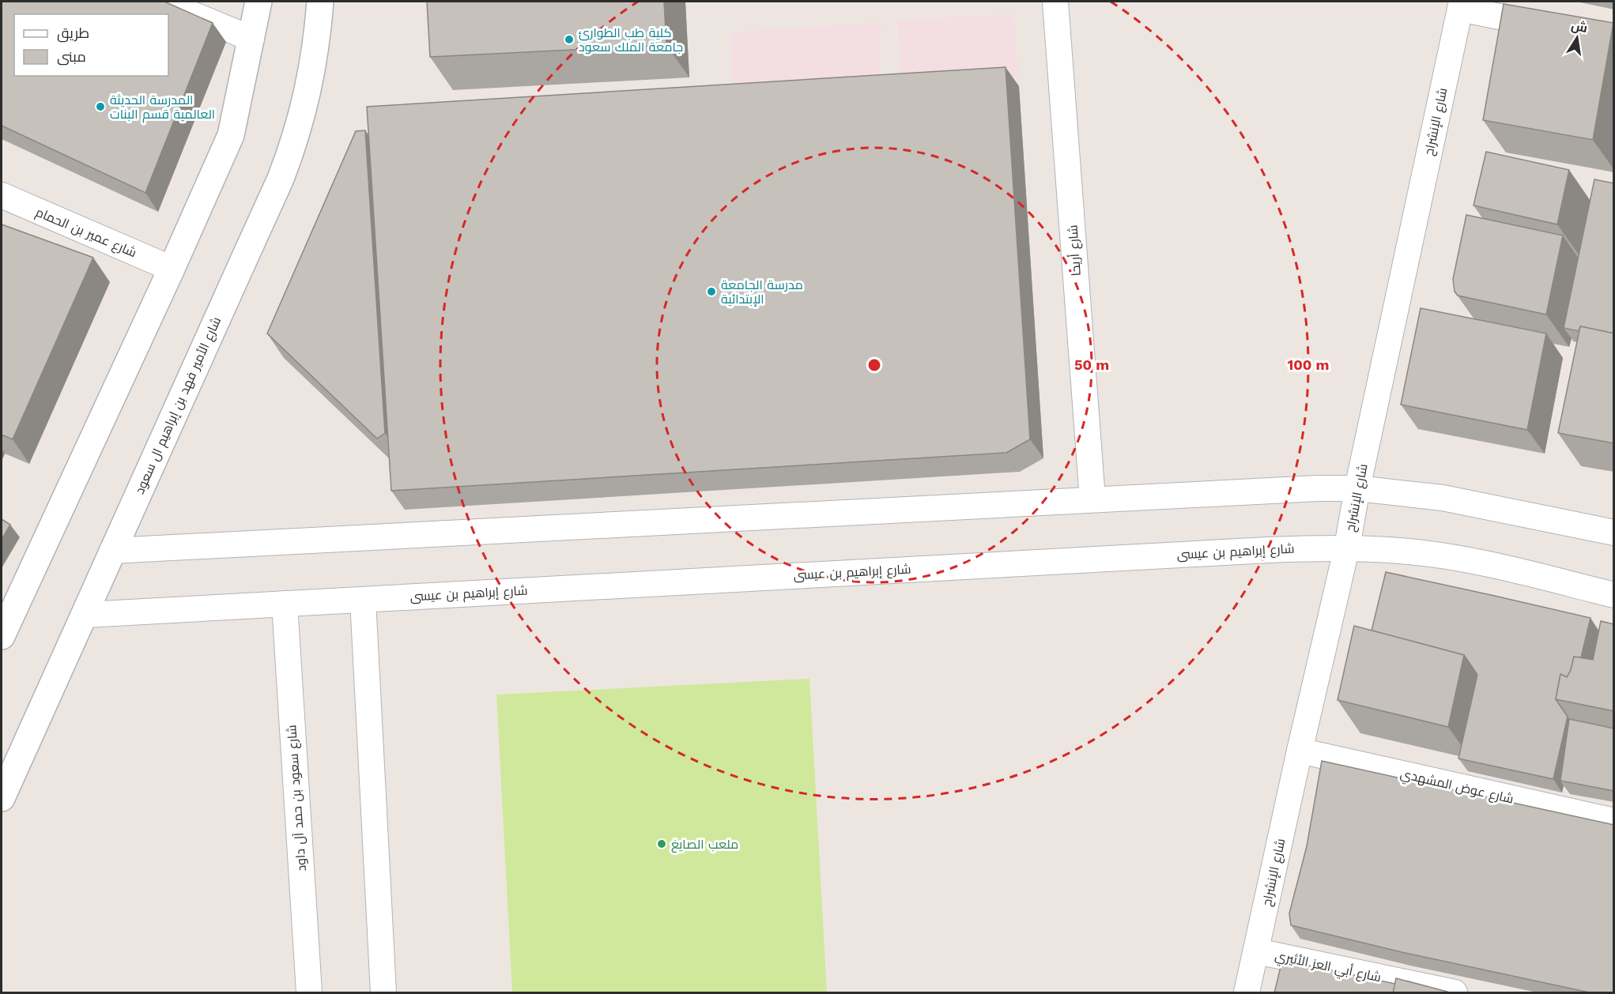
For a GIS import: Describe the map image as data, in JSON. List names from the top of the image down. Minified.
{"streets":{"main road":["شارع الأمير فهد بن إبراهيم ال سعود"],"street":["شارع الإنشراح","شارع عمير بن الحمام","شارع أريحا","شارع إبراهيم بن عيسى","شارع عوض المشهدي","شارع سعود بن حمد آل داود","شارع أبي العز الأثيري"]},"crossings":[["شارع الإنشراح","شارع إبراهيم بن عيسى"],["شارع الإنشراح","شارع عوض المشهدي"],["شارع الإنشراح","شارع أبي العز الأثيري"],["شارع الأمير فهد بن إبراهيم ال سعود","شارع إبراهيم بن عيسى"],["شارع إبراهيم بن عيسى","شارع سعود بن حمد آل داود"]],"places":["كلية طب الطوارئ جامعة الملك سعود","المدرسة الحديثة العالمية قسم البنات","مدرسة الجامعة الإبتدائية","ملعب الصايغ"],"legend":["طريق","مبنى"],"north":"top","rings":["50 m","100 m"]}
